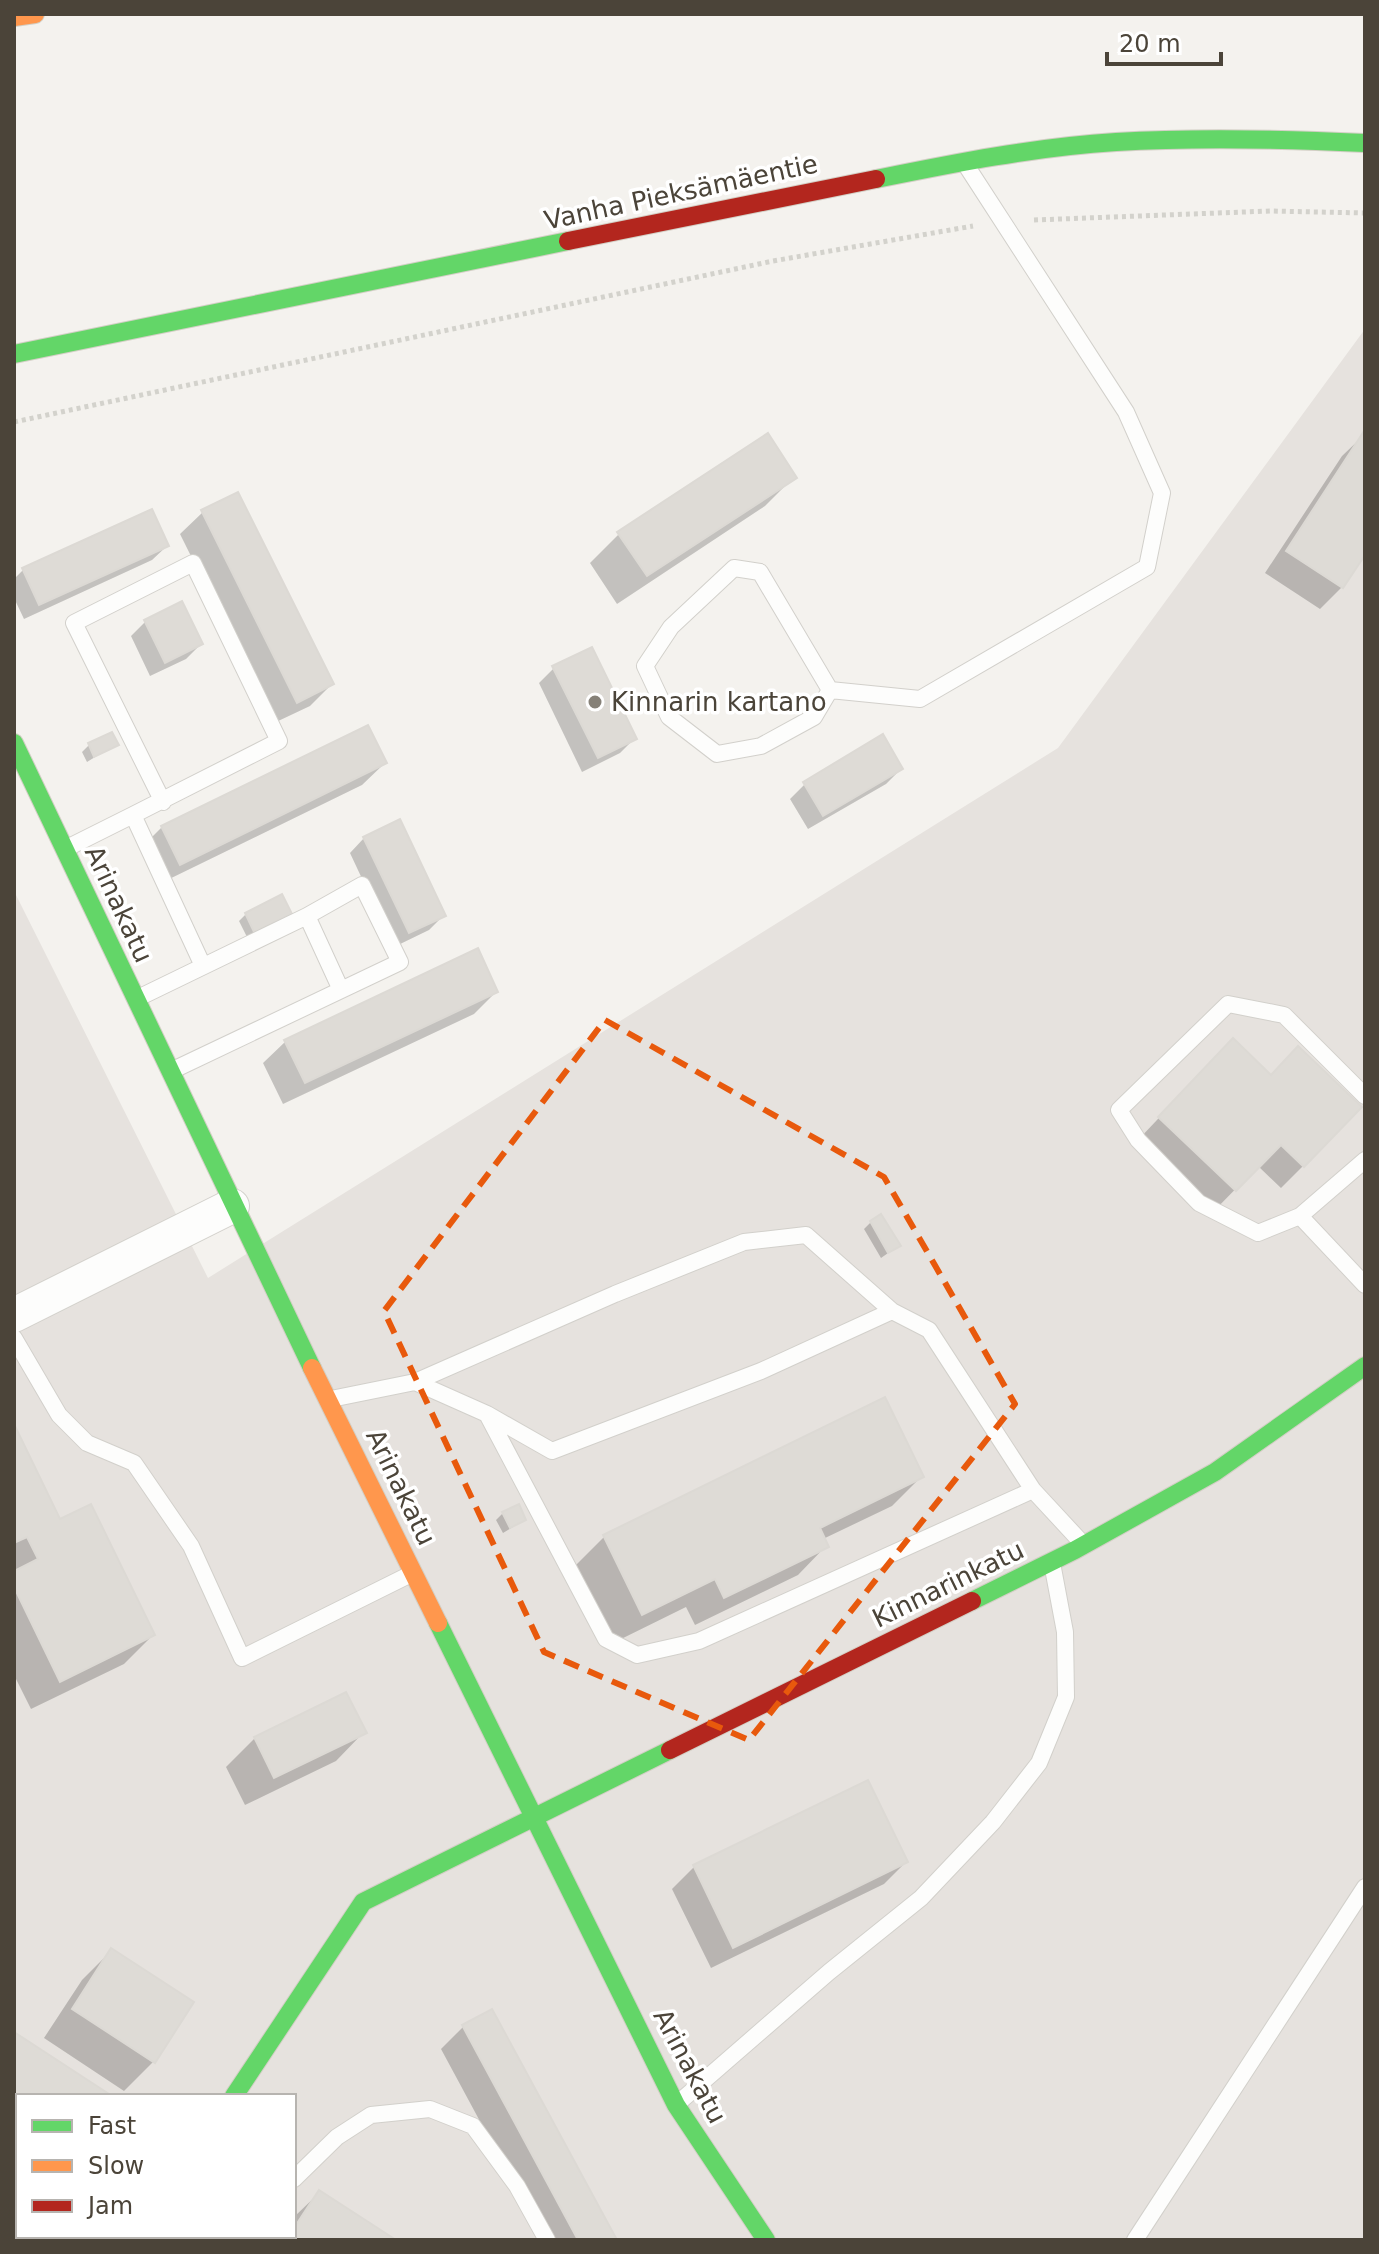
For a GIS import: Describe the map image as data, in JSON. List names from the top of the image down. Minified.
{"streets":{"main road":["Vanha Pieksämäentie","Arinakatu","Kinnarinkatu"]},"crossings":[["Arinakatu","Kinnarinkatu"]],"places":["Kinnarin kartano"],"legend":["Fast","Slow","Jam"],"scale_bar":"20 m"}
